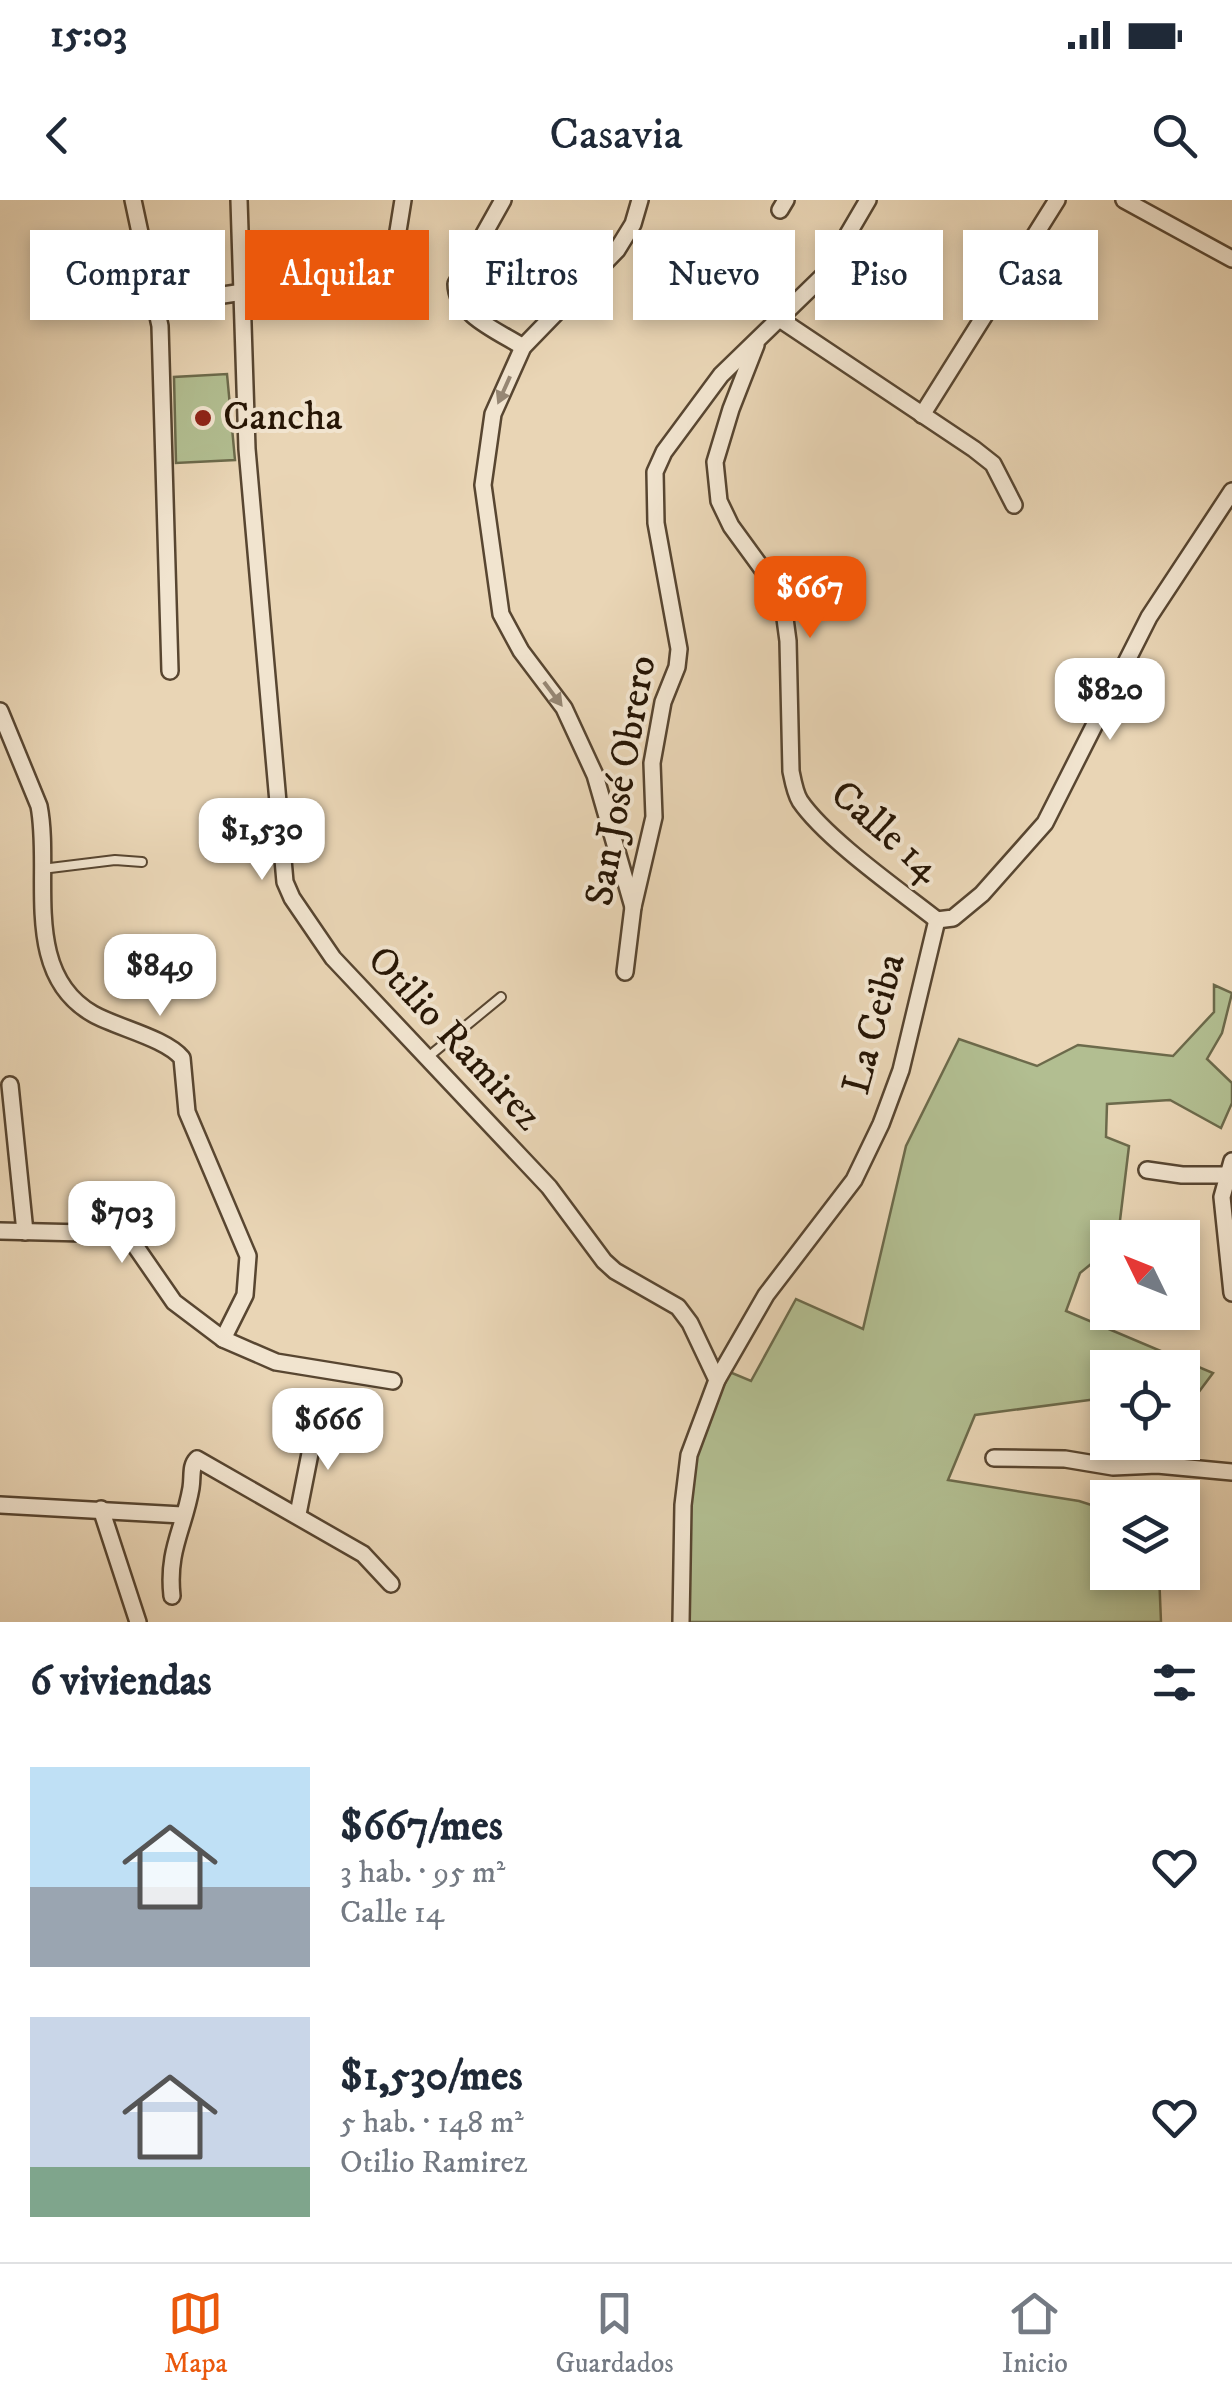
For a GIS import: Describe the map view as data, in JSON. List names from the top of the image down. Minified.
{"streets":{"street":["San José Obrero","Calle 14","La Ceiba","Otilio Ramirez"]},"crossings":[["San José Obrero","Calle 14"],["Calle 14","La Ceiba"],["La Ceiba","Otilio Ramirez"]],"places":["Cancha"],"north":"top left","page":{"status":"15:03","header":"Casavia","chip":["Comprar","Alquilar","Filtros","Nuevo","Piso","Casa"],"price":["$667","$820","$1,530","$849","$703","$666"],"heading":"6 viviendas","list":[{"name":"$667/mes","note":"3 hab. · 95 m² · Calle 14"},{"name":"$1,530/mes","note":"5 hab. · 148 m² · Otilio Ramirez"}],"tabs":["Mapa","Guardados","Inicio"]}}
